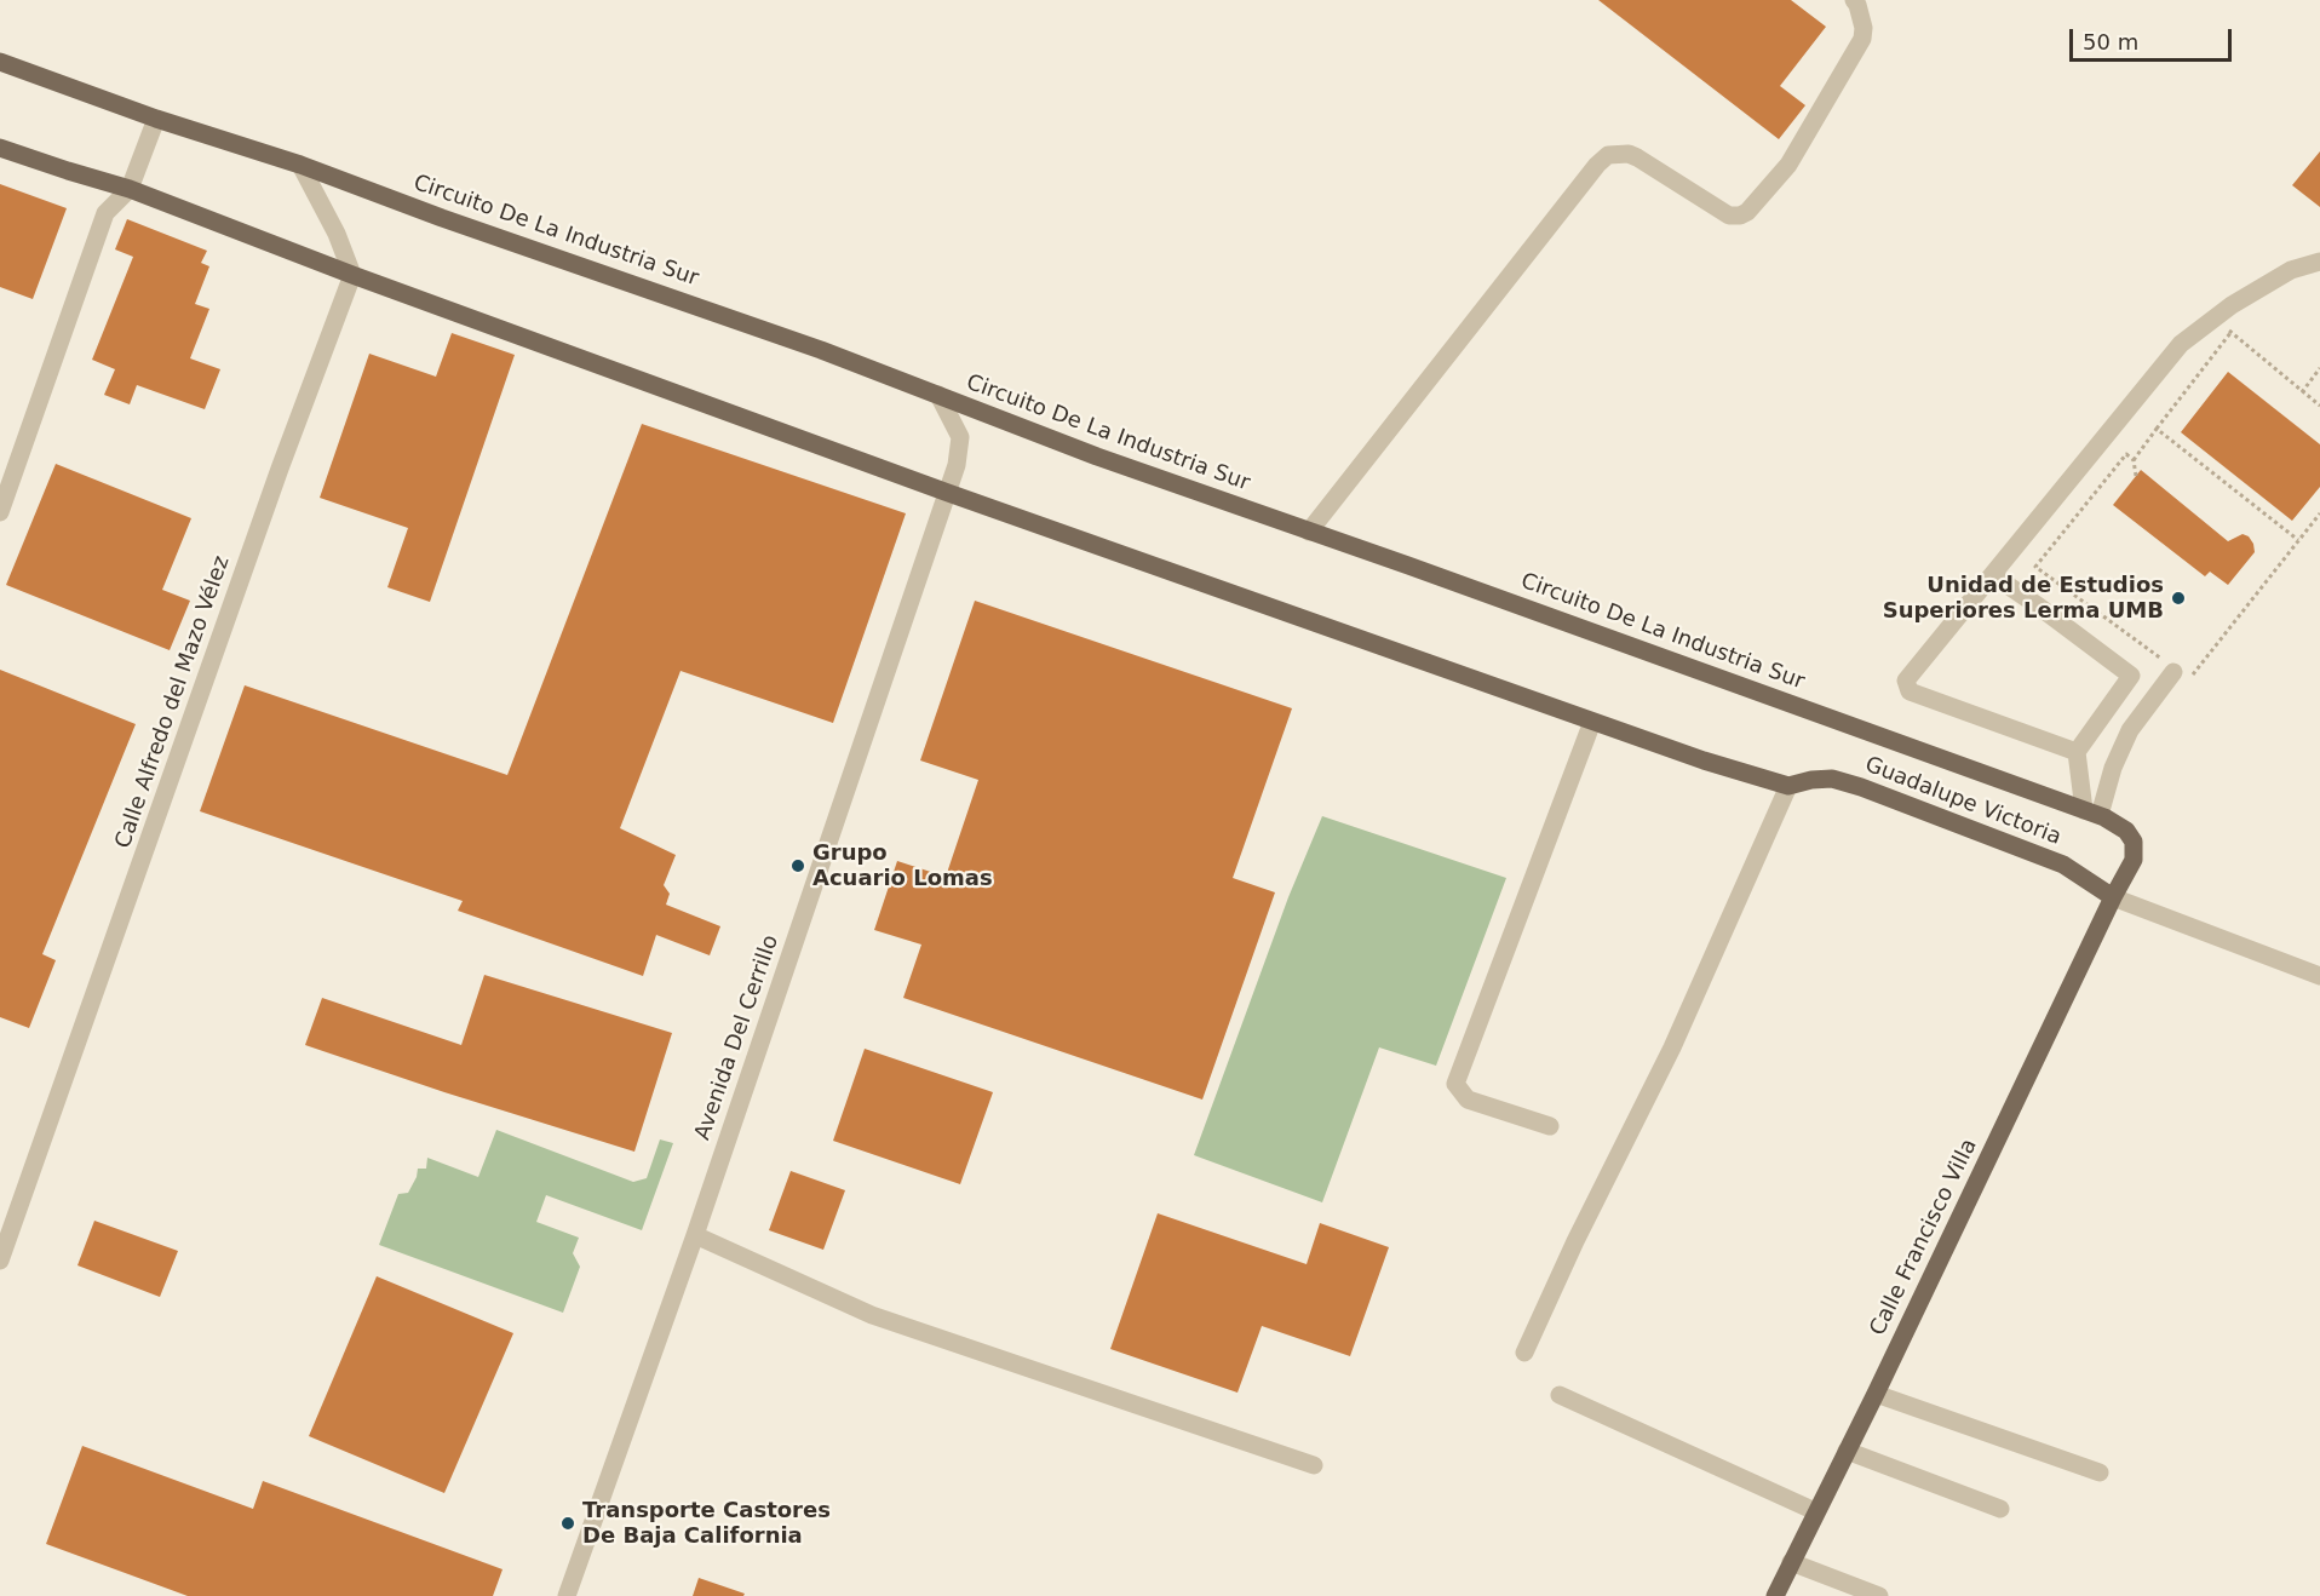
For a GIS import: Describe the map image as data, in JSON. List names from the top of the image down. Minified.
{"streets":{"main road":["Circuito De La Industria Sur","Guadalupe Victoria","Calle Francisco Villa"],"street":["Calle Alfredo del Mazo Vélez","Avenida Del Cerrillo"]},"crossings":[["Circuito De La Industria Sur","Guadalupe Victoria"],["Circuito De La Industria Sur","Avenida Del Cerrillo"],["Circuito De La Industria Sur","Calle Francisco Villa"],["Guadalupe Victoria","Calle Francisco Villa"]],"places":["Unidad de Estudios Superiores Lerma UMB","Grupo Acuario Lomas","Transporte Castores De Baja California"],"scale_bar":"50 m"}
